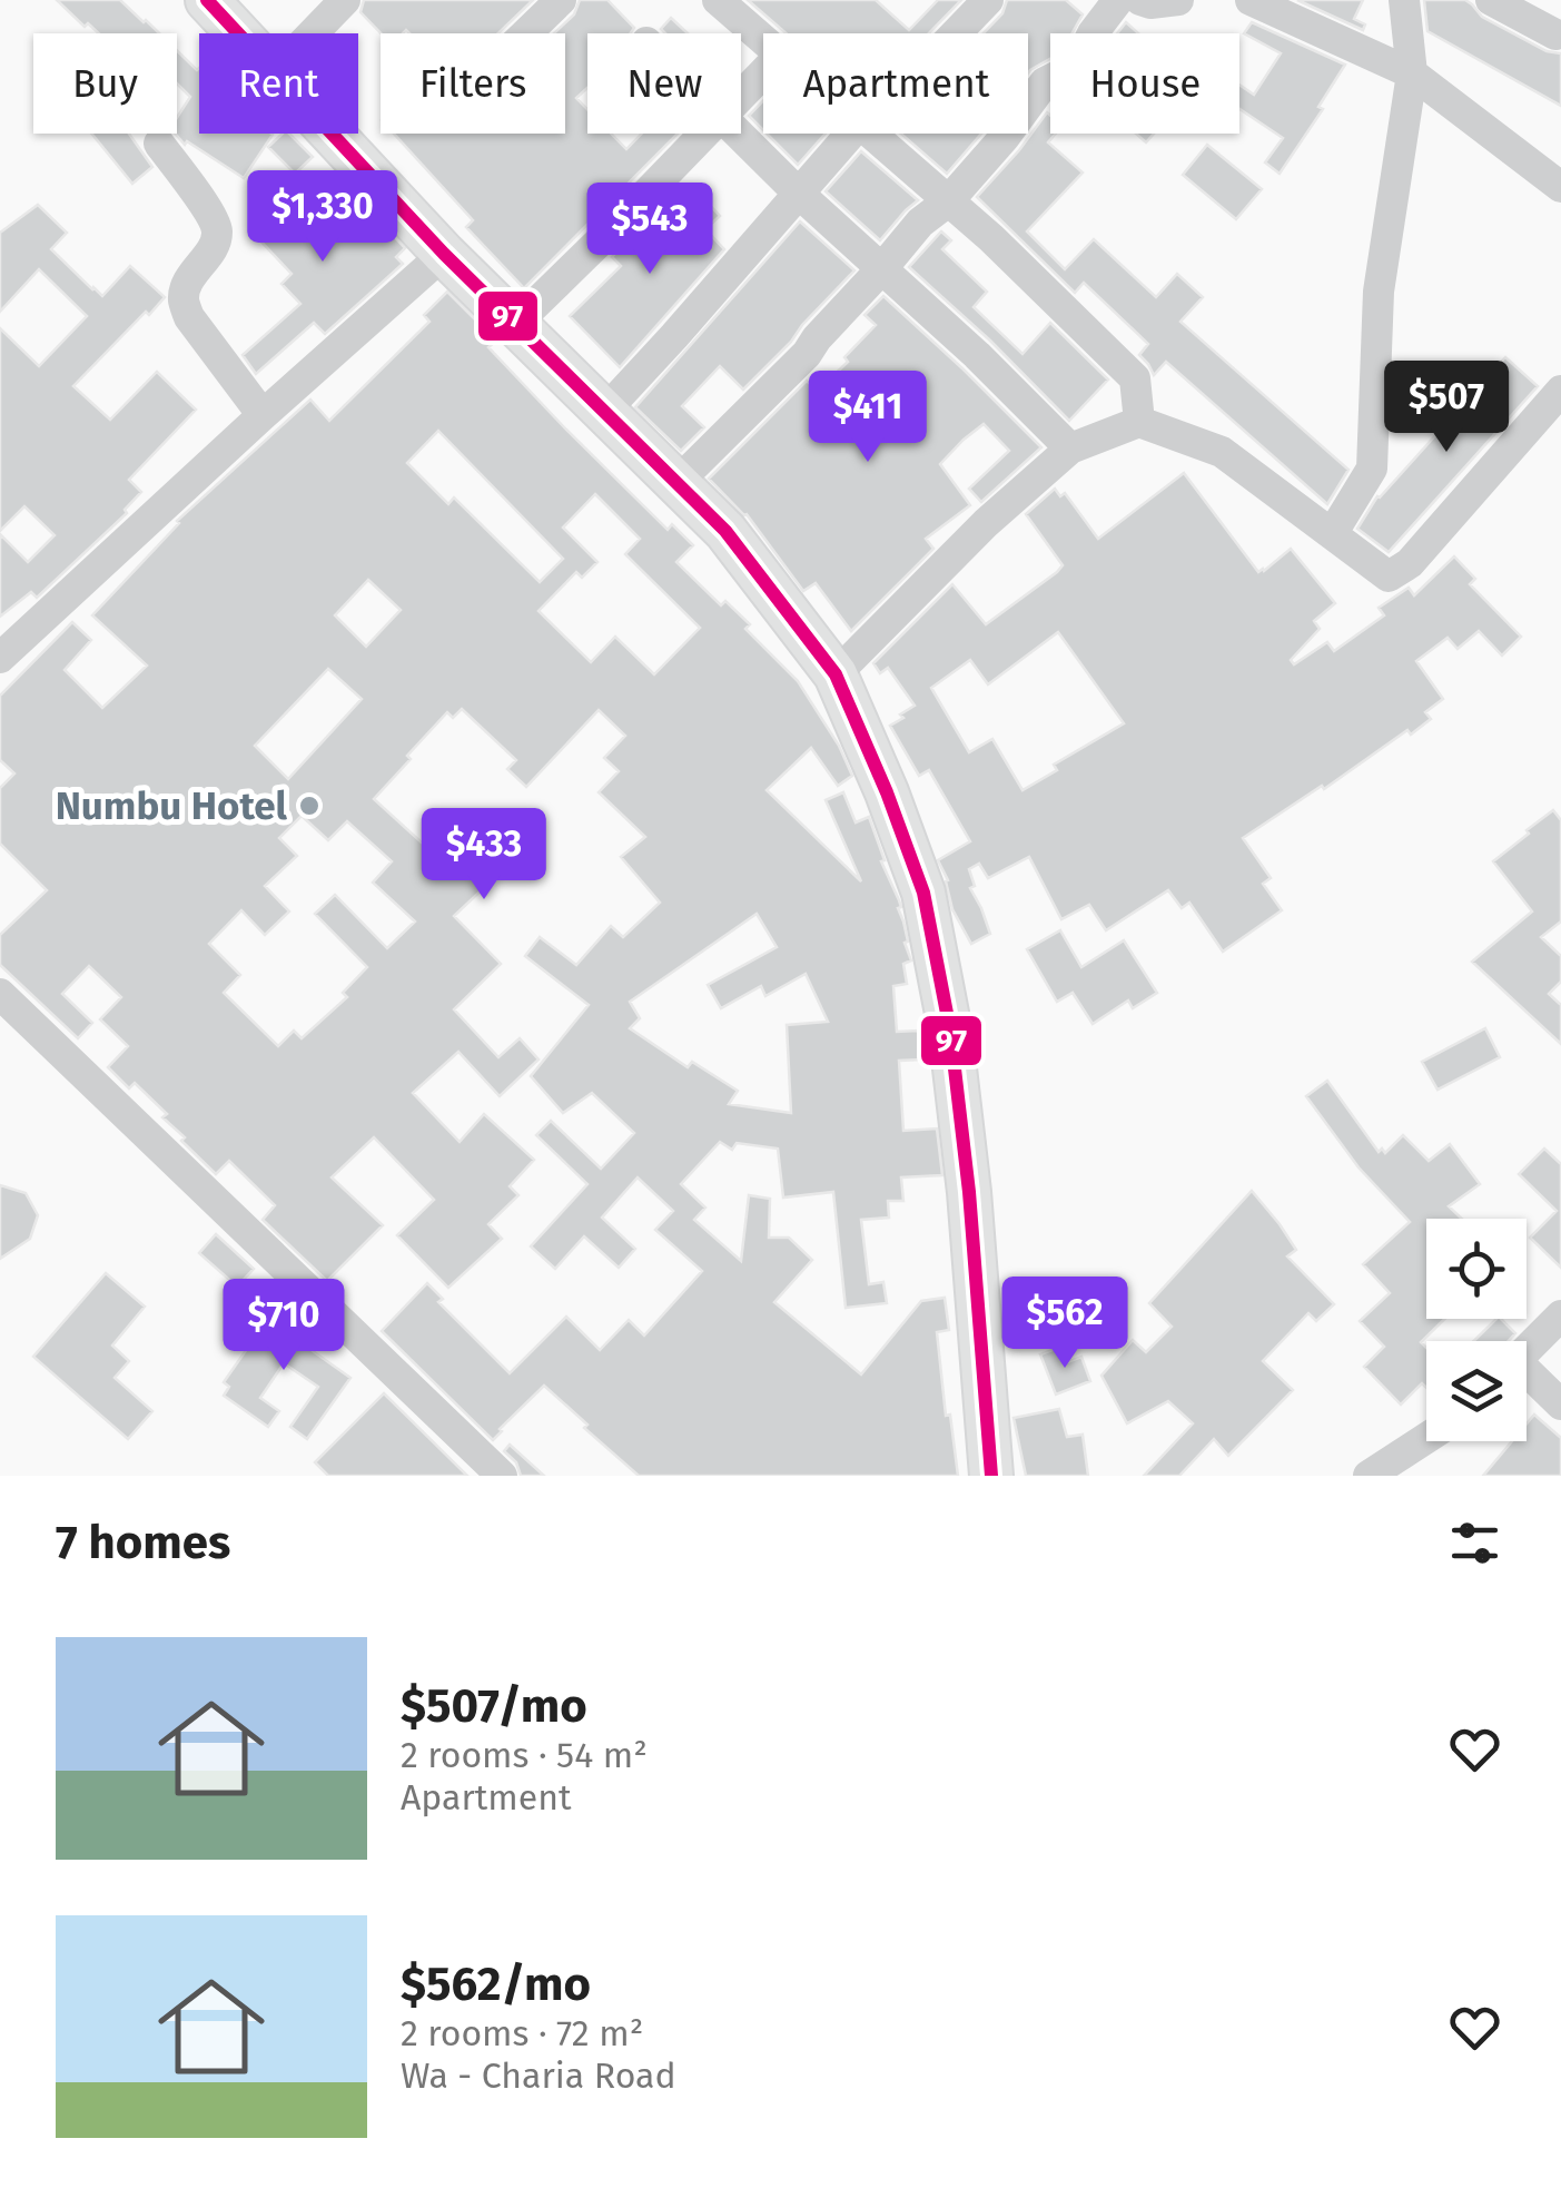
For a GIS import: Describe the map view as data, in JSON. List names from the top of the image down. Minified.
{"places":["Numbu Hotel"],"lines":["transit line 97"],"page":{"chip":["Buy","Rent","Filters","New","Apartment","House"],"price":["$1,330","$543","$507","$411","$433","$562","$710"],"heading":"7 homes","list":[{"name":"$507/mo","note":"2 rooms · 54 m² · Apartment"},{"name":"$562/mo","note":"2 rooms · 72 m² · Wa - Charia Road"}]}}
